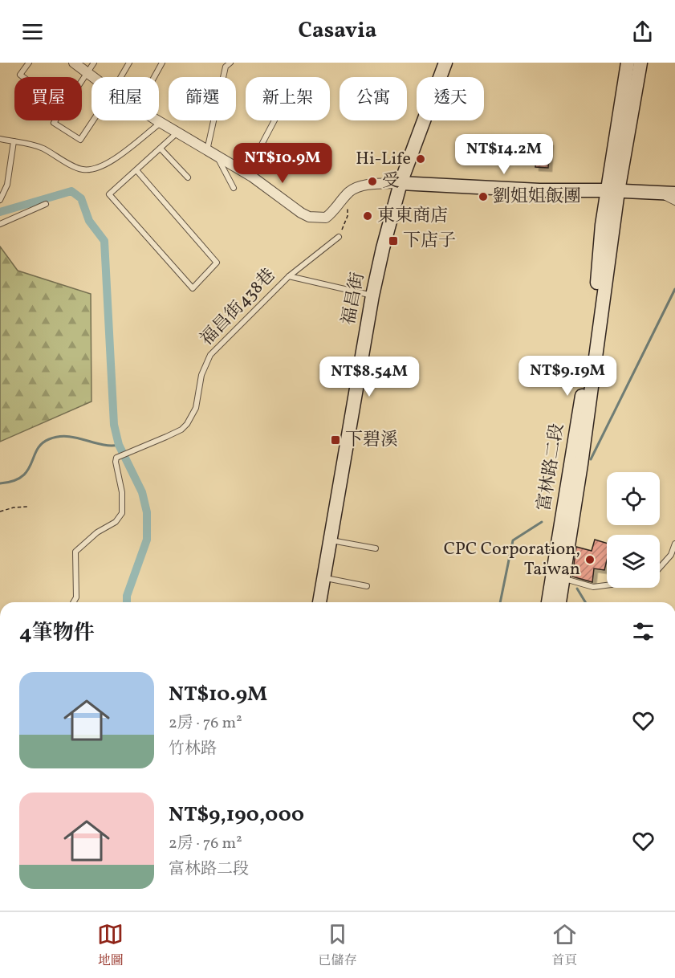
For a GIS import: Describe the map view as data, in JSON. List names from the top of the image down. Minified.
{"streets":{"main road":["福昌街","富林路二段"],"lane":["福昌街438巷"]},"crossings":[["福昌街","福昌街438巷"]],"places":{"other":["Hi-Life","受","劉姐姐飯團","東東商店","CPC Corporation, Taiwan"],"transit":["下店子","下碧溪"]},"page":{"header":"Casavia","chip":["買屋","租屋","篩選","新上架","公寓","透天"],"price":["NT$14.2M","NT$10.9M","NT$9.19M","NT$8.54M"],"heading":"4筆物件","list":[{"name":"NT$10.9M","note":"2房 · 76 m² · 竹林路"},{"name":"NT$9,190,000","note":"2房 · 76 m² · 富林路二段"}],"tabs":["地圖","已儲存","首頁"]}}
